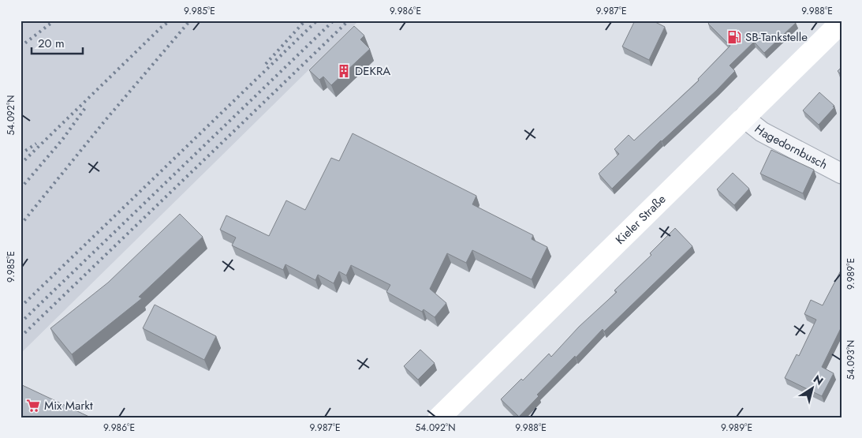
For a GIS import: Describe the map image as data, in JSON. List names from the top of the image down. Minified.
{"streets":{"main road":["Kieler Straße"],"street":["Hagedornbusch"]},"crossings":[["Hagedornbusch","Kieler Straße"]],"places":{"fuel station":["SB-Tankstelle"],"building":["DEKRA"],"supermarket":["Mix Markt"]},"scale_bar":"20 m","north":"top right","coordinates":["9.985°E","9.986°E","9.987°E","9.988°E","54.092°N","9.989°E","54.093°N"]}
